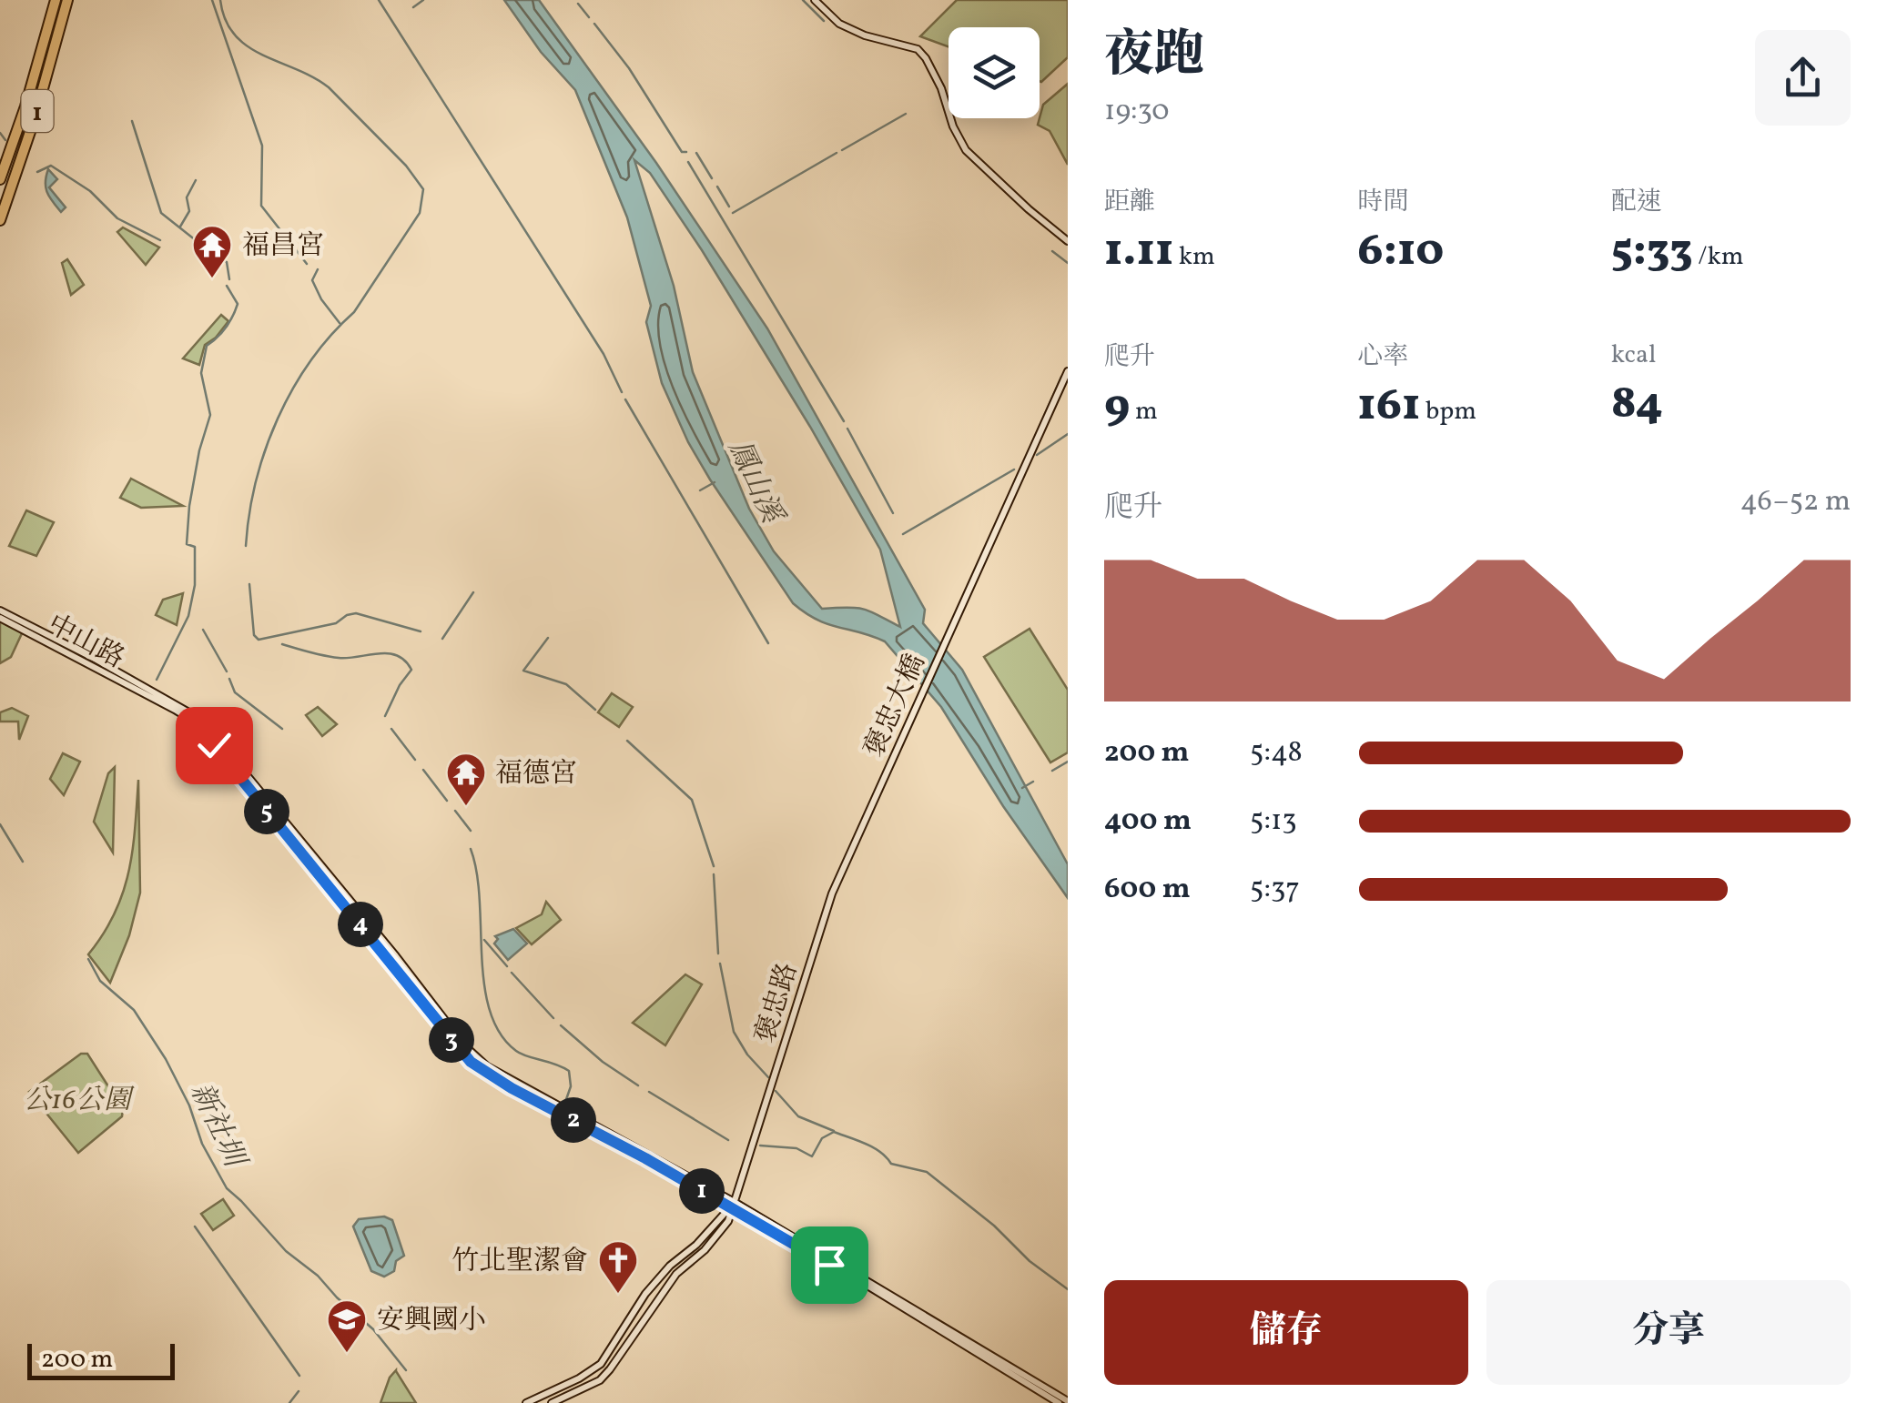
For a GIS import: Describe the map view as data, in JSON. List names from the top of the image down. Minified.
{"streets":{"highway":["1"],"main road":["中山路","褒忠大橋","褒忠路"]},"crossings":[["褒忠大橋","褒忠路"]],"water":["鳳山溪","新社圳"],"parks":["公16公園"],"places":{"temple":["福昌宮","福德宮"],"church":["竹北聖潔會"],"school or university":["安興國小"]},"scale_bar":"200 m","page":{"heading":["夜跑","19:30"],"stats":[["距離","1.11 km"],["時間","6:10"],["配速","5:33 /km"],["爬升","9 m"],["心率","161 bpm"],["kcal","84"]],"chart":["爬升","46–52 m"],"list":[{"name":"200 m","note":"5:48"},{"name":"400 m","note":"5:13"},{"name":"600 m","note":"5:37"}],"pins":["5","4","3","2","1"],"buttons":["儲存","分享"],"scale":"200 m"}}
